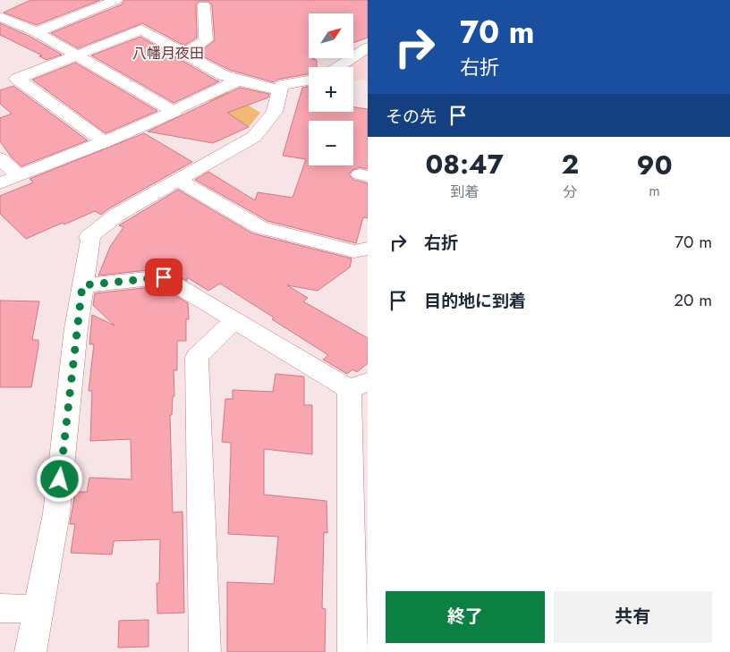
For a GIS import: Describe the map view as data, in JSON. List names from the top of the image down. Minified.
{"districts":["八幡月夜田"],"north":"top right","page":{"turn":["70 m","右折"],"map_buttons":["+","−"],"then":"その先","eta":["08:47","到着","2","分","90","m"],"list":[{"name":"右折","value":"70 m"},{"name":"目的地に到着","value":"20 m"}],"buttons":["終了","共有"]}}
